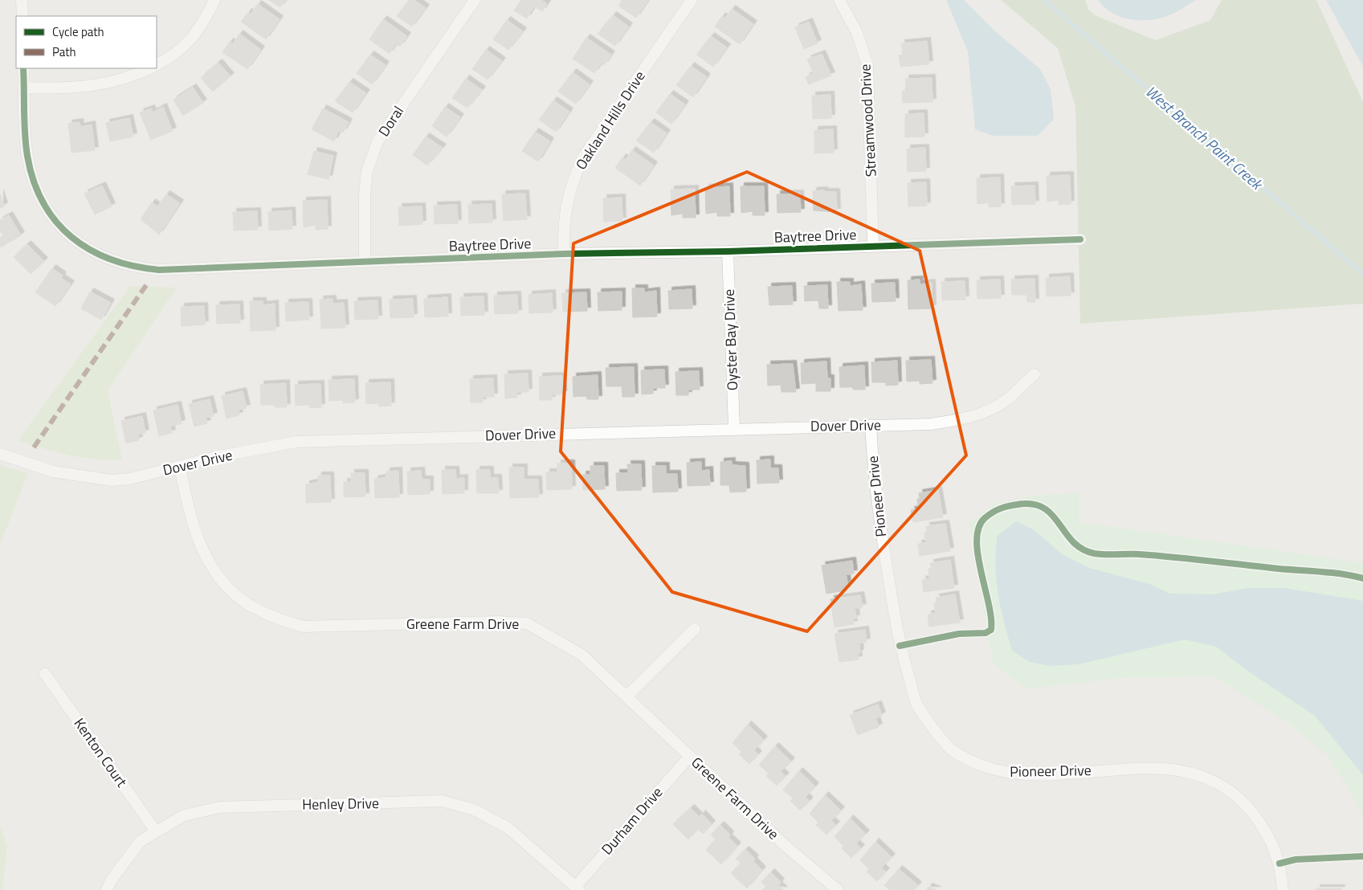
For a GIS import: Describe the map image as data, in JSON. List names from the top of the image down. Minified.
{"streets":{"street":["Oakland Hills Drive","Streamwood Drive","Doral","Baytree Drive","Oyster Bay Drive","Dover Drive","Pioneer Drive","Greene Farm Drive","Kenton Court","Henley Drive","Durham Drive"]},"crossings":[["Oakland Hills Drive","Baytree Drive"],["Streamwood Drive","Baytree Drive"],["Doral","Baytree Drive"],["Baytree Drive","Oyster Bay Drive"],["Oyster Bay Drive","Dover Drive"],["Dover Drive","Pioneer Drive"],["Dover Drive","Greene Farm Drive"],["Greene Farm Drive","Durham Drive"],["Kenton Court","Henley Drive"],["Henley Drive","Durham Drive"]],"water":["West Branch Paint Creek"],"legend":["Cycle path","Path"]}
